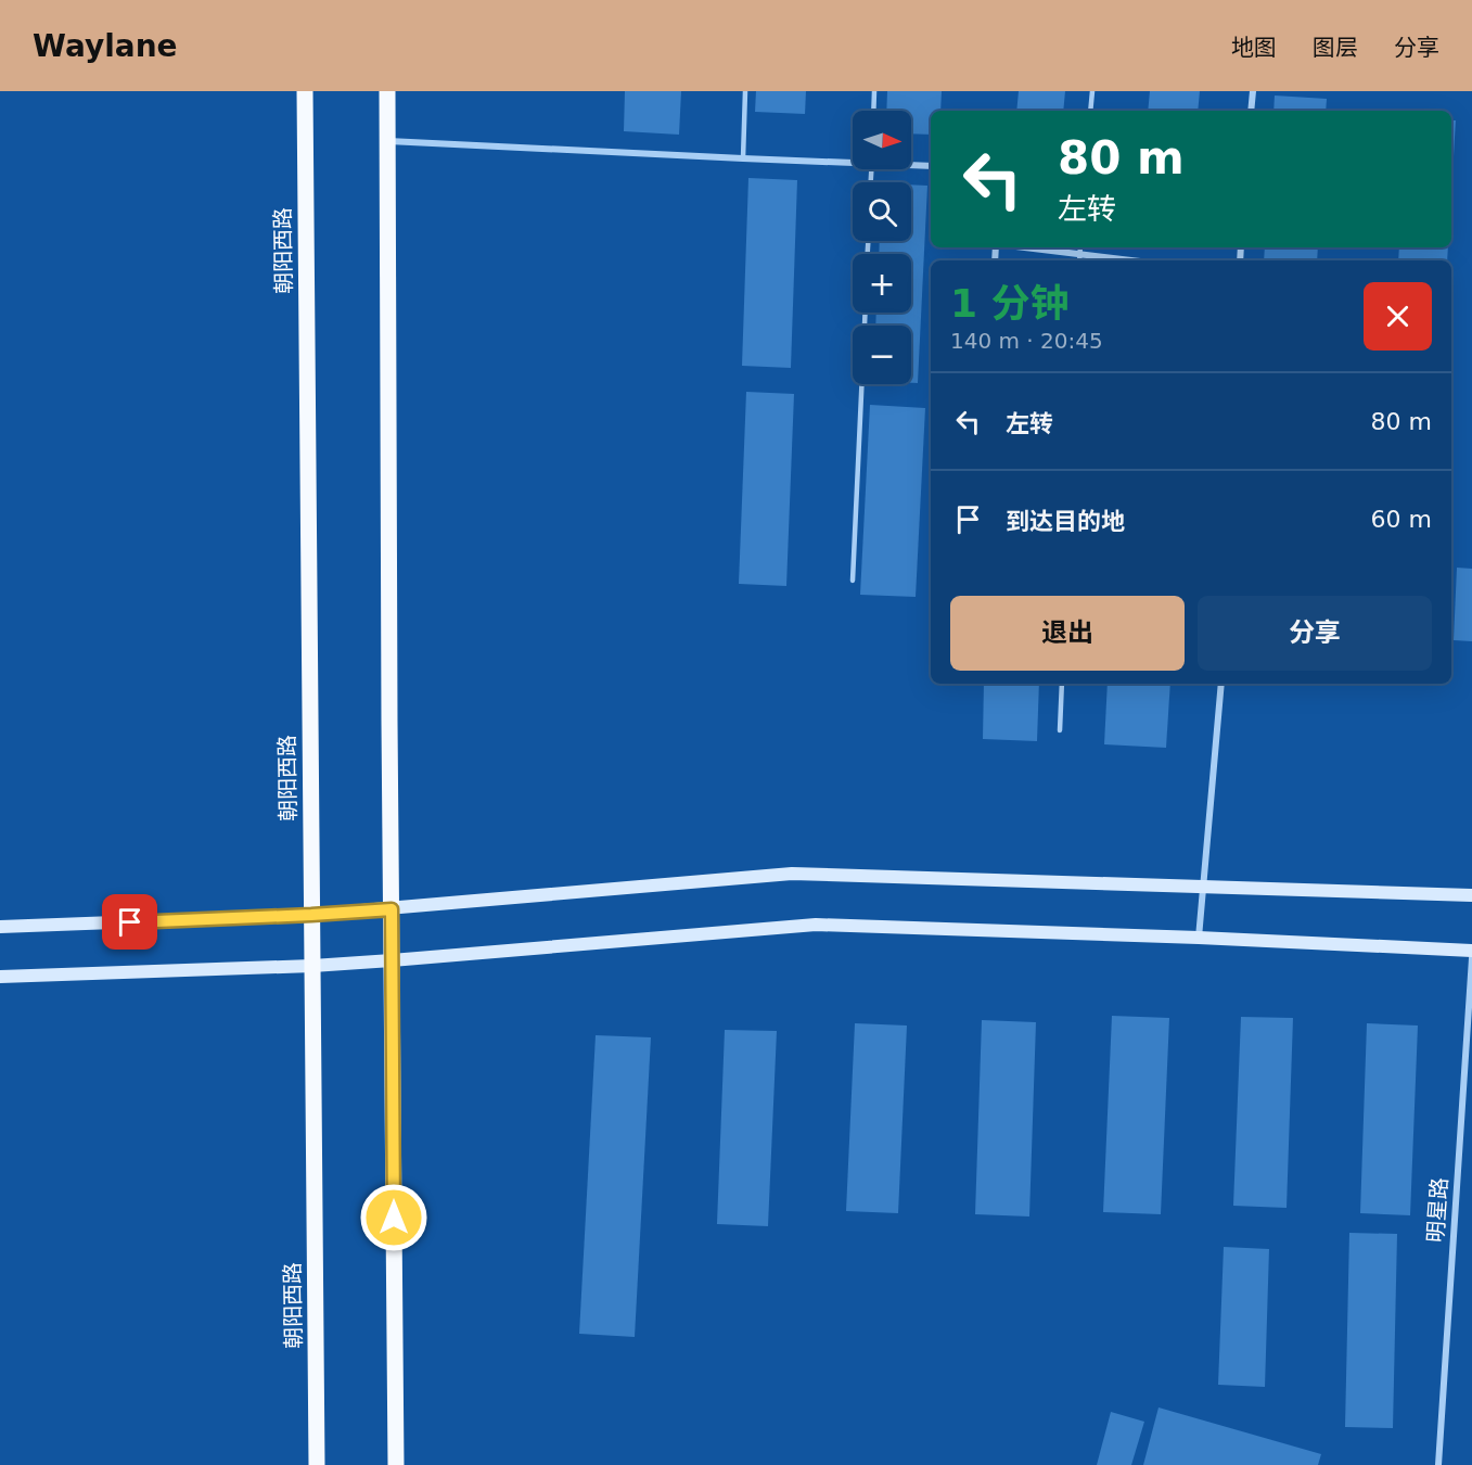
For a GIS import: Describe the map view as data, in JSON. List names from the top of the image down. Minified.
{"streets":{"main road":["朝阳西路"],"street":["明星路"]},"north":"right","page":{"header":"Waylane","nav":["地图","图层","分享"],"map_buttons":["+","−"],"turn":["80 m","左转"],"heading":["1 分钟","140 m · 20:45"],"list":[{"name":"左转","value":"80 m"},{"name":"到达目的地","value":"60 m"}],"buttons":["退出","分享"]}}
